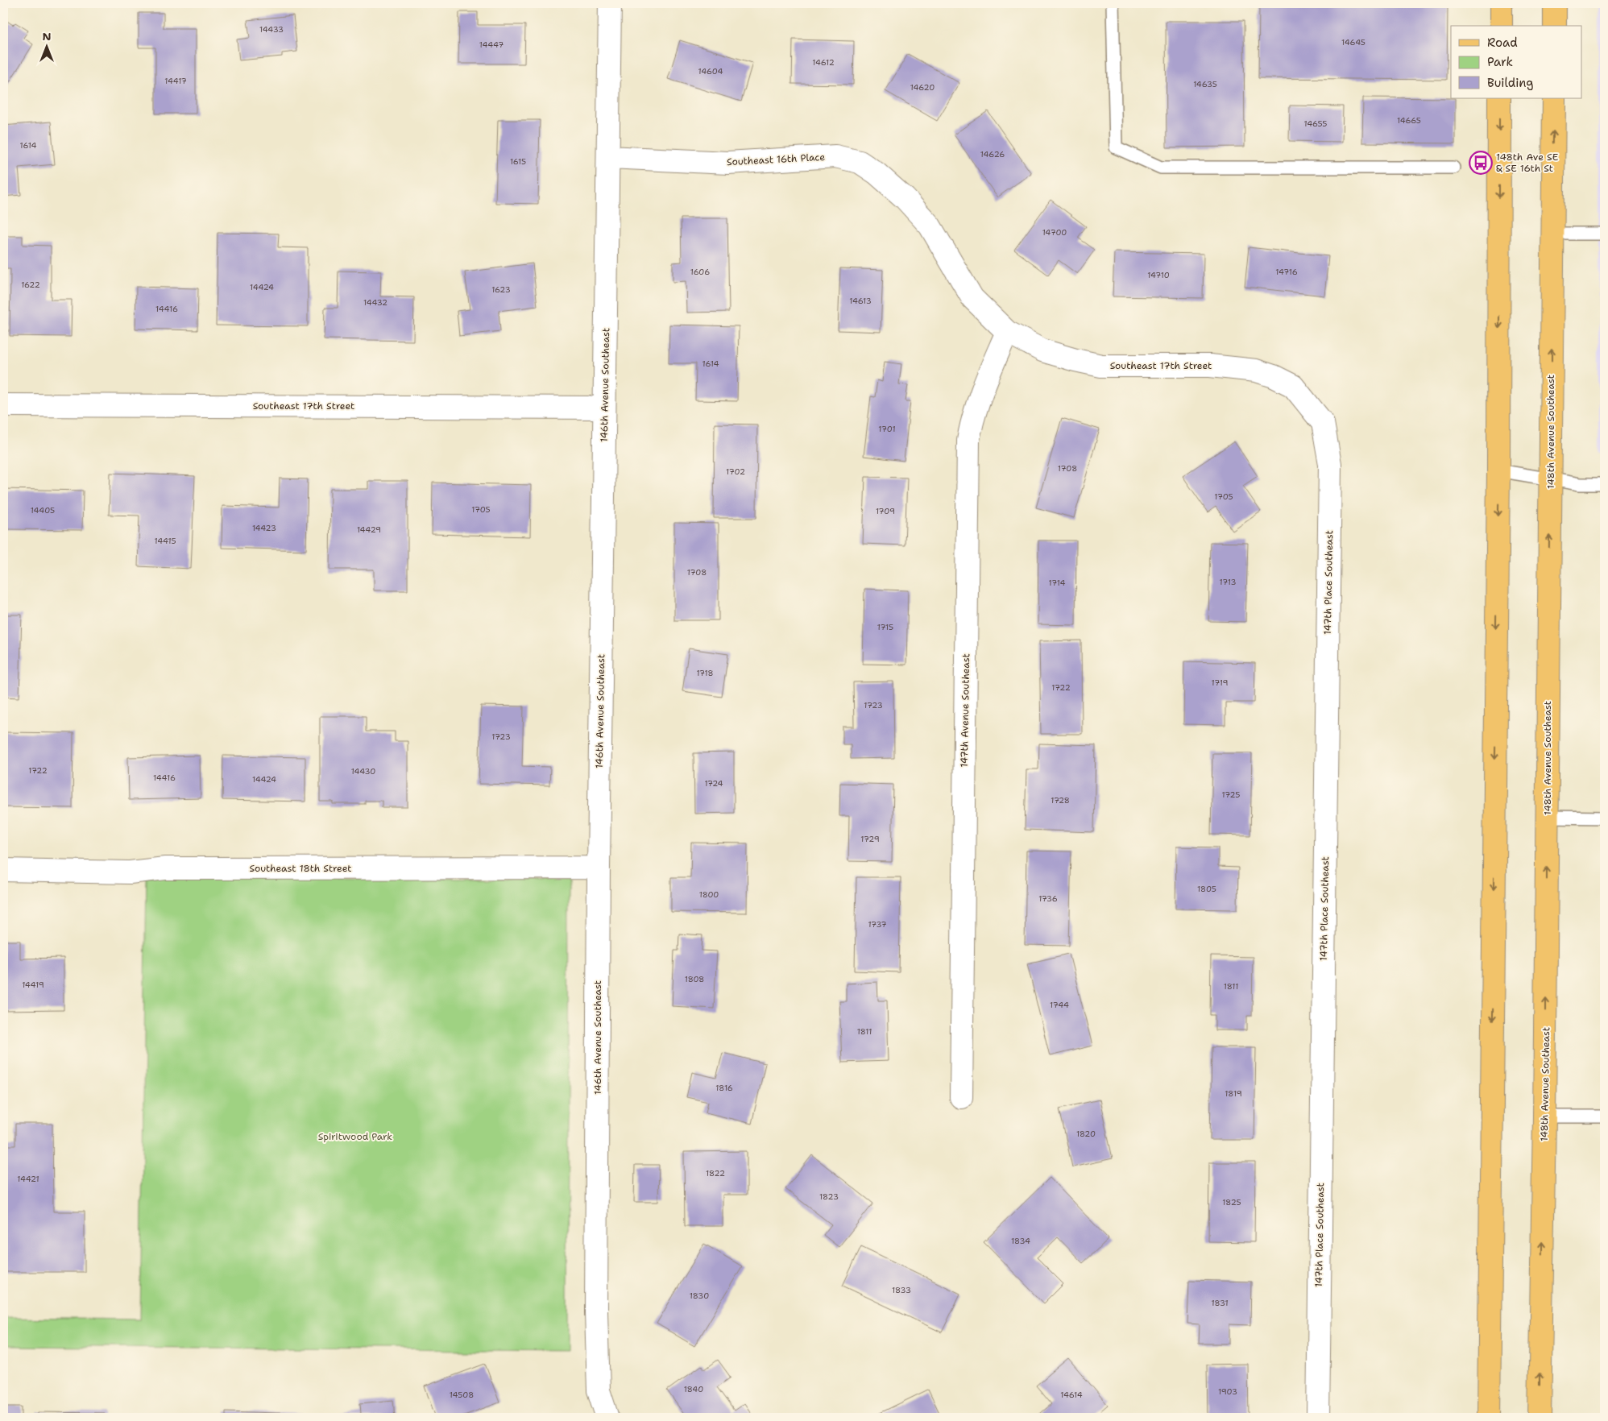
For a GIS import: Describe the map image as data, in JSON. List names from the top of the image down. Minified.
{"streets":{"main road":["148th Avenue Southeast"],"street":["Southeast 16th Place","Southeast 17th Street","146th Avenue Southeast","147th Place Southeast","147th Avenue Southeast","Southeast 18th Street"]},"crossings":[["Southeast 16th Place","Southeast 17th Street"],["Southeast 16th Place","146th Avenue Southeast"],["Southeast 16th Place","147th Avenue Southeast"],["Southeast 17th Street","146th Avenue Southeast"],["Southeast 17th Street","147th Place Southeast"],["Southeast 17th Street","147th Avenue Southeast"],["146th Avenue Southeast","Southeast 18th Street"]],"parks":["Spiritwood Park"],"places":{"bus stop":["148th Ave SE & SE 16th St"]},"house_numbers":["14433","14645","14447","14612","14604","14417","14635","14620","14665","14655","1614","14626","1615","14700","1606","14716","14710","1622","14424","1623","14613","14432","14416","1614","1701","1708","1702","1705","1705","14405","1709","14423","14429","14415","1708","1713","1714","1715","1718","1719","1722","1723","1723","1722","14430","14416","14424","1724","1725","1728","1729","1805","1800","1736","1737","1808","14419","1811","1744","1811","1816","1819","1820","1822","14421","1823","1825","1834","1833","1830","1831","1840","1903","14508","14614"],"legend":["Road","Park","Building"],"north":"top"}
